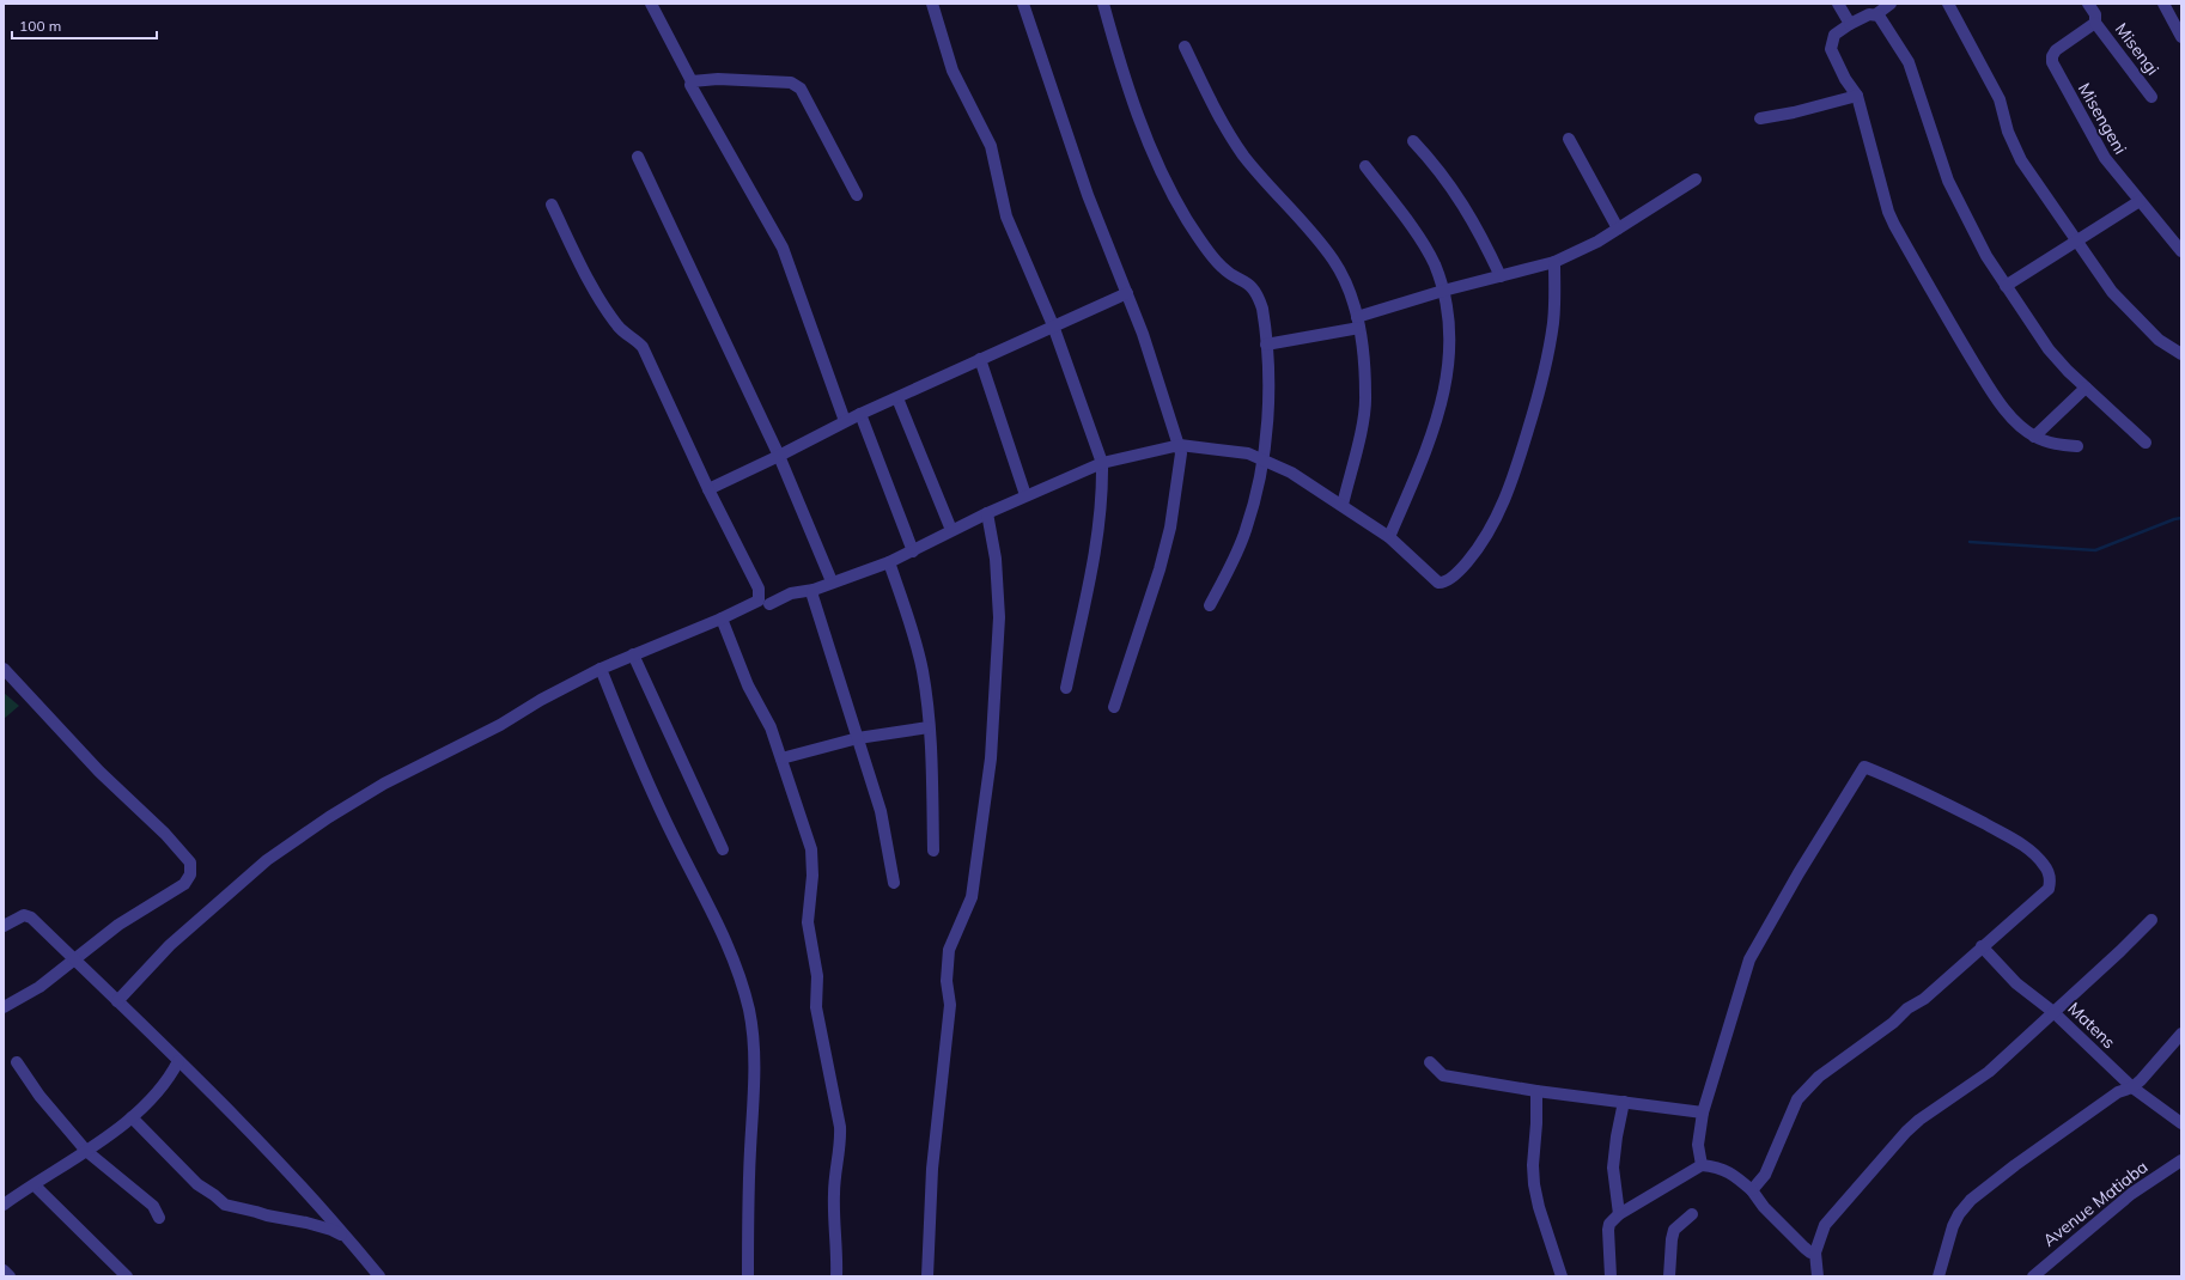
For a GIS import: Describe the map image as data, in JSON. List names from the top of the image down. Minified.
{"streets":{"street":["Misengi","Misengeni","Matens","Avenue Matiaba"]},"crossings":[["Misengi","Misengeni"]],"scale_bar":"100 m"}
